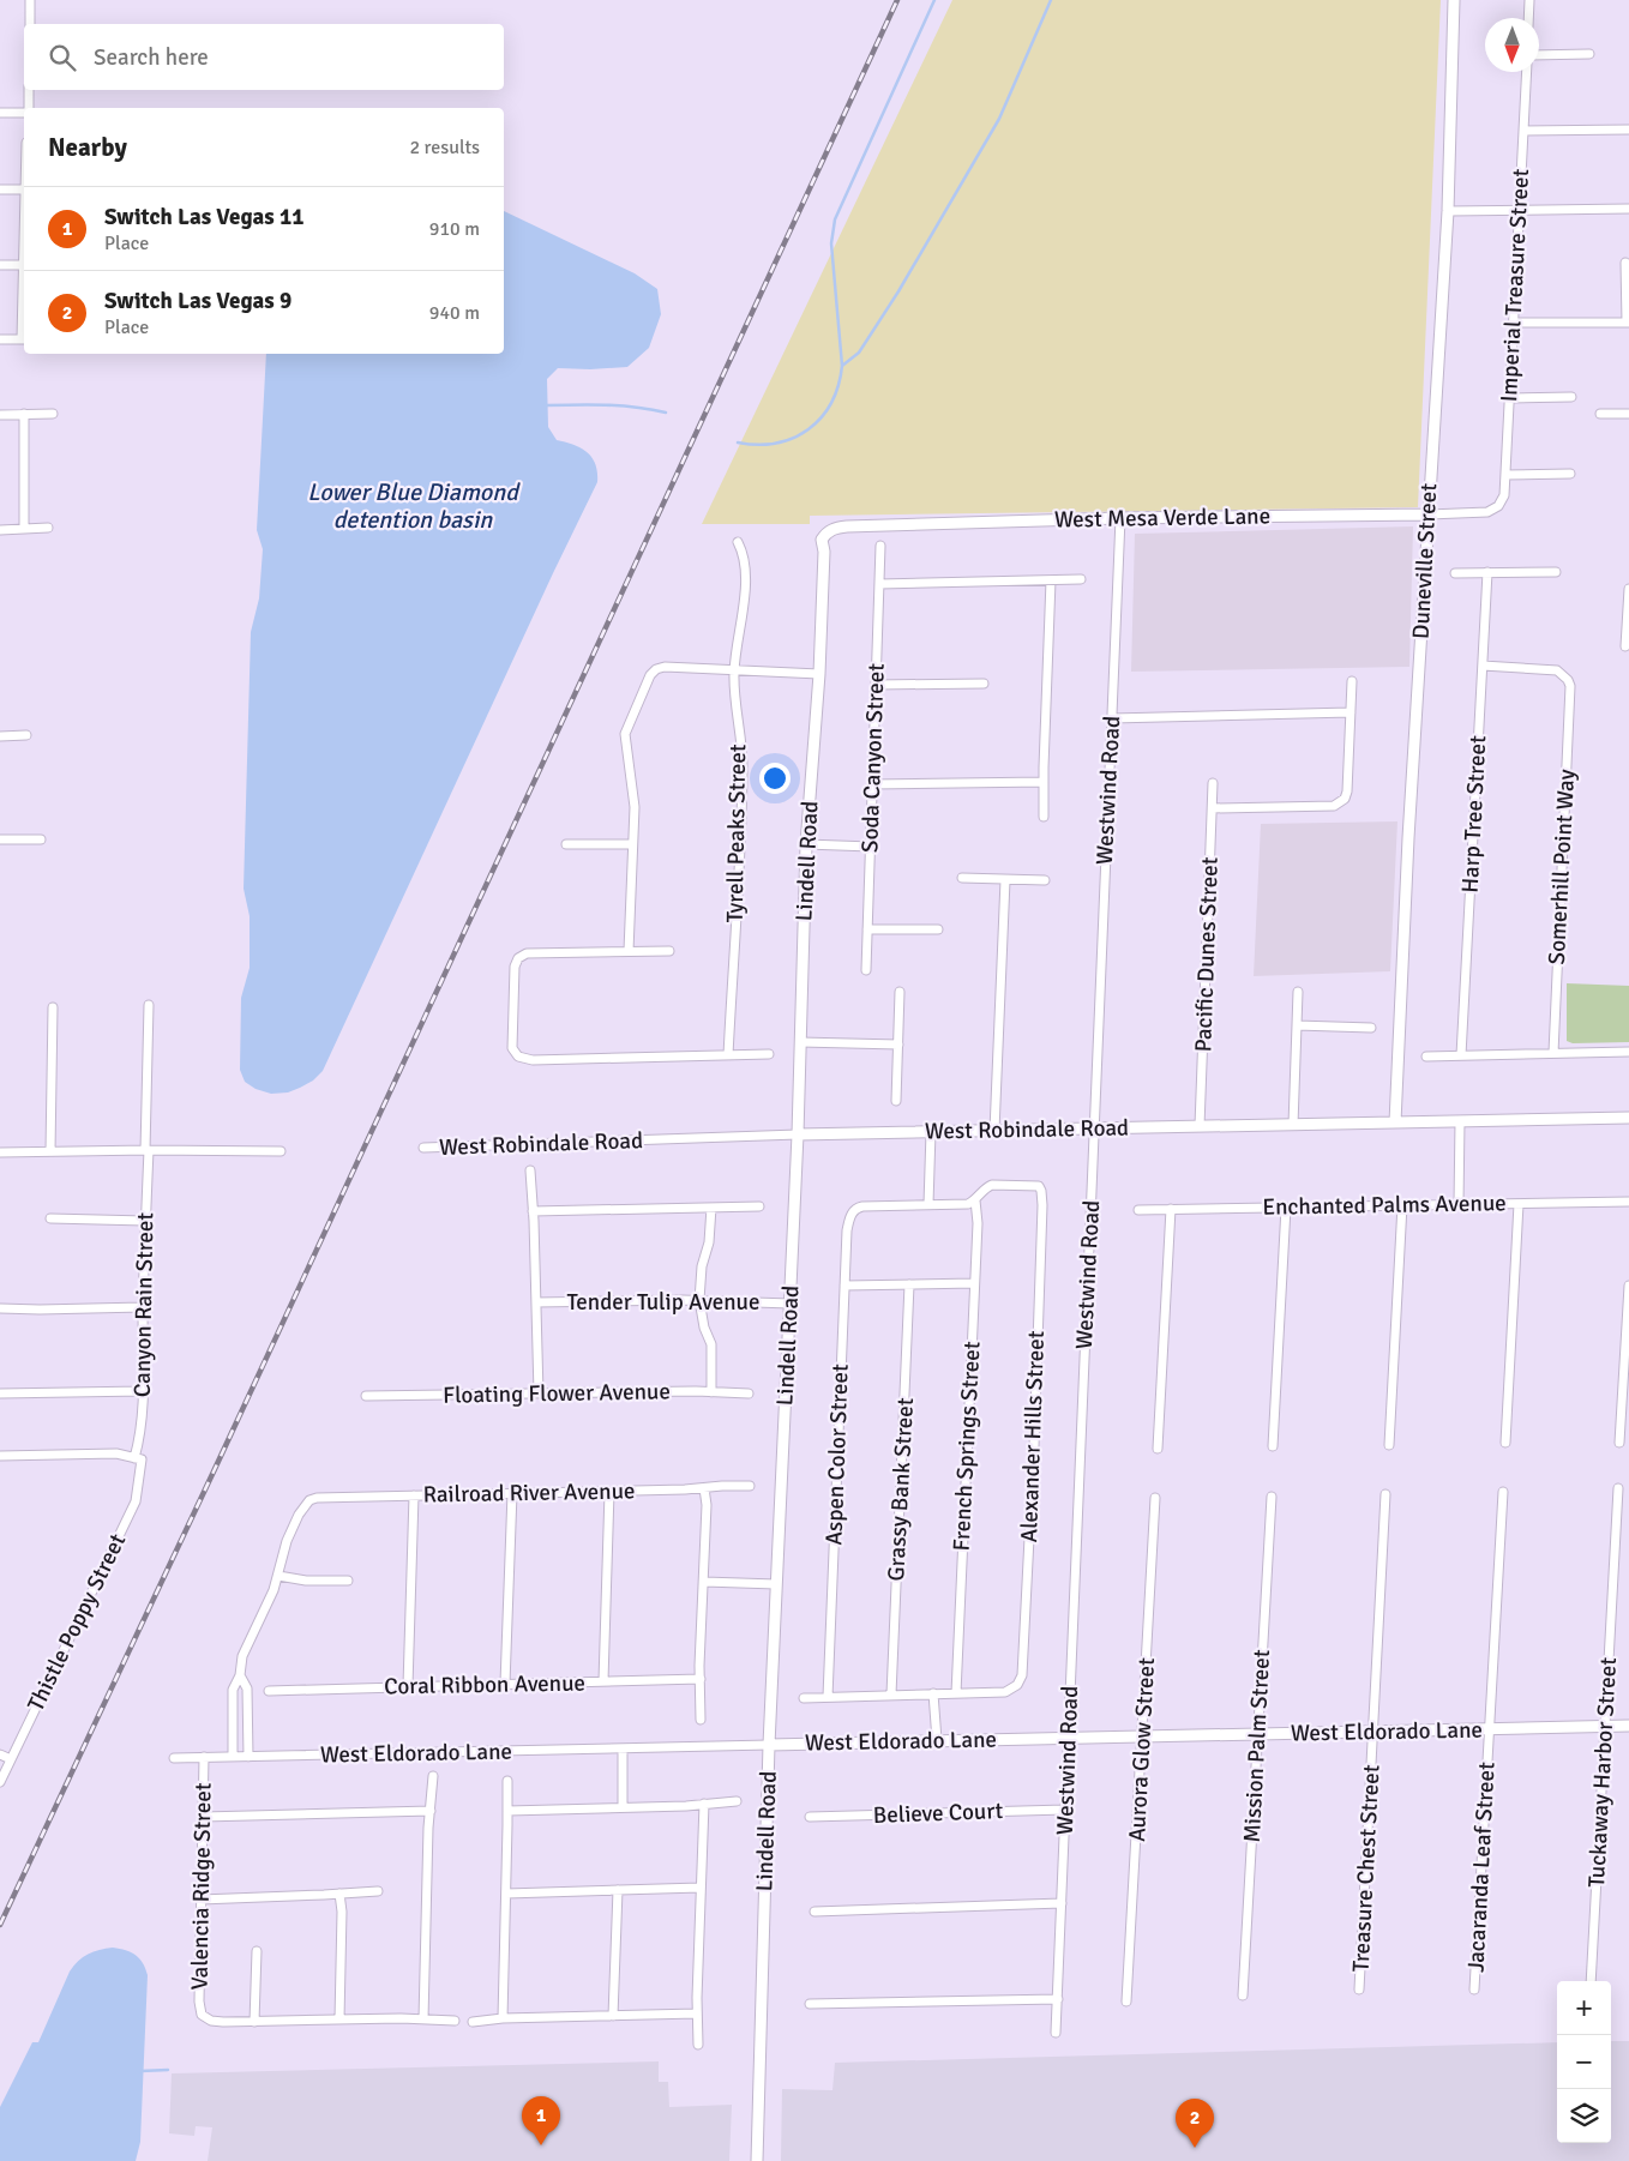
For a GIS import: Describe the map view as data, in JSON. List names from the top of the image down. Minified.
{"streets":{"street":["Imperial Treasure Street","West Mesa Verde Lane","Duneville Street","Soda Canyon Street","Westwind Road","Harp Tree Street","Tyrell Peaks Street","Lindell Road","Somerhill Point Way","Pacific Dunes Street","West Robindale Road","Enchanted Palms Avenue","Tender Tulip Avenue","Canyon Rain Street","Floating Flower Avenue","Alexander Hills Street","French Springs Street","Aspen Color Street","Grassy Bank Street","Railroad River Avenue","Thistle Poppy Street","Coral Ribbon Avenue","West Eldorado Lane","Mission Palm Street","Aurora Glow Street","Tuckaway Harbor Street","Believe Court","Jacaranda Leaf Street","Treasure Chest Street","Valencia Ridge Street"]},"crossings":[["Imperial Treasure Street","West Mesa Verde Lane"],["West Mesa Verde Lane","Duneville Street"],["West Mesa Verde Lane","Westwind Road"],["West Mesa Verde Lane","Lindell Road"],["Duneville Street","West Robindale Road"],["Westwind Road","West Robindale Road"],["Westwind Road","West Eldorado Lane"],["Westwind Road","Believe Court"],["Harp Tree Street","Somerhill Point Way"],["Lindell Road","West Robindale Road"],["Lindell Road","Tender Tulip Avenue"],["Lindell Road","West Eldorado Lane"],["Pacific Dunes Street","West Robindale Road"],["Canyon Rain Street","Thistle Poppy Street"],["Alexander Hills Street","French Springs Street"],["West Eldorado Lane","Mission Palm Street"],["West Eldorado Lane","Aurora Glow Street"],["West Eldorado Lane","Tuckaway Harbor Street"],["West Eldorado Lane","Jacaranda Leaf Street"],["West Eldorado Lane","Treasure Chest Street"],["West Eldorado Lane","Valencia Ridge Street"]],"water":["Lower Blue Diamond detention basin"],"north":"bottom","page":{"search":"Search here","heading":["Nearby","2 results"],"list":[{"mark":"1","name":"Switch Las Vegas 11","note":"Place","value":"910 m"},{"mark":"2","name":"Switch Las Vegas 9","note":"Place","value":"940 m"}],"map_buttons":["+","−"],"pins":["1","2"]}}
